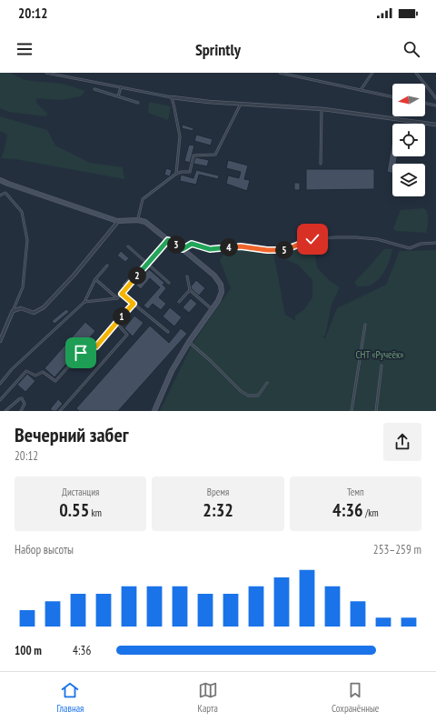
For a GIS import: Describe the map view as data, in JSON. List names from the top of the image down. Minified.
{"parks":["СНТ «Ручеёк»"],"north":"left","page":{"status":"20:12","header":"Sprintly","pins":["3","4","5","2","1"],"heading":["Вечерний забег","20:12"],"stats":[["Дистанция","0.55 km"],["Время","2:32"],["Темп","4:36 /km"]],"chart":["Набор высоты","253–259 m"],"list":[{"name":"100 m","note":"4:36"}],"tabs":["Главная","Карта","Сохранённые"]}}
